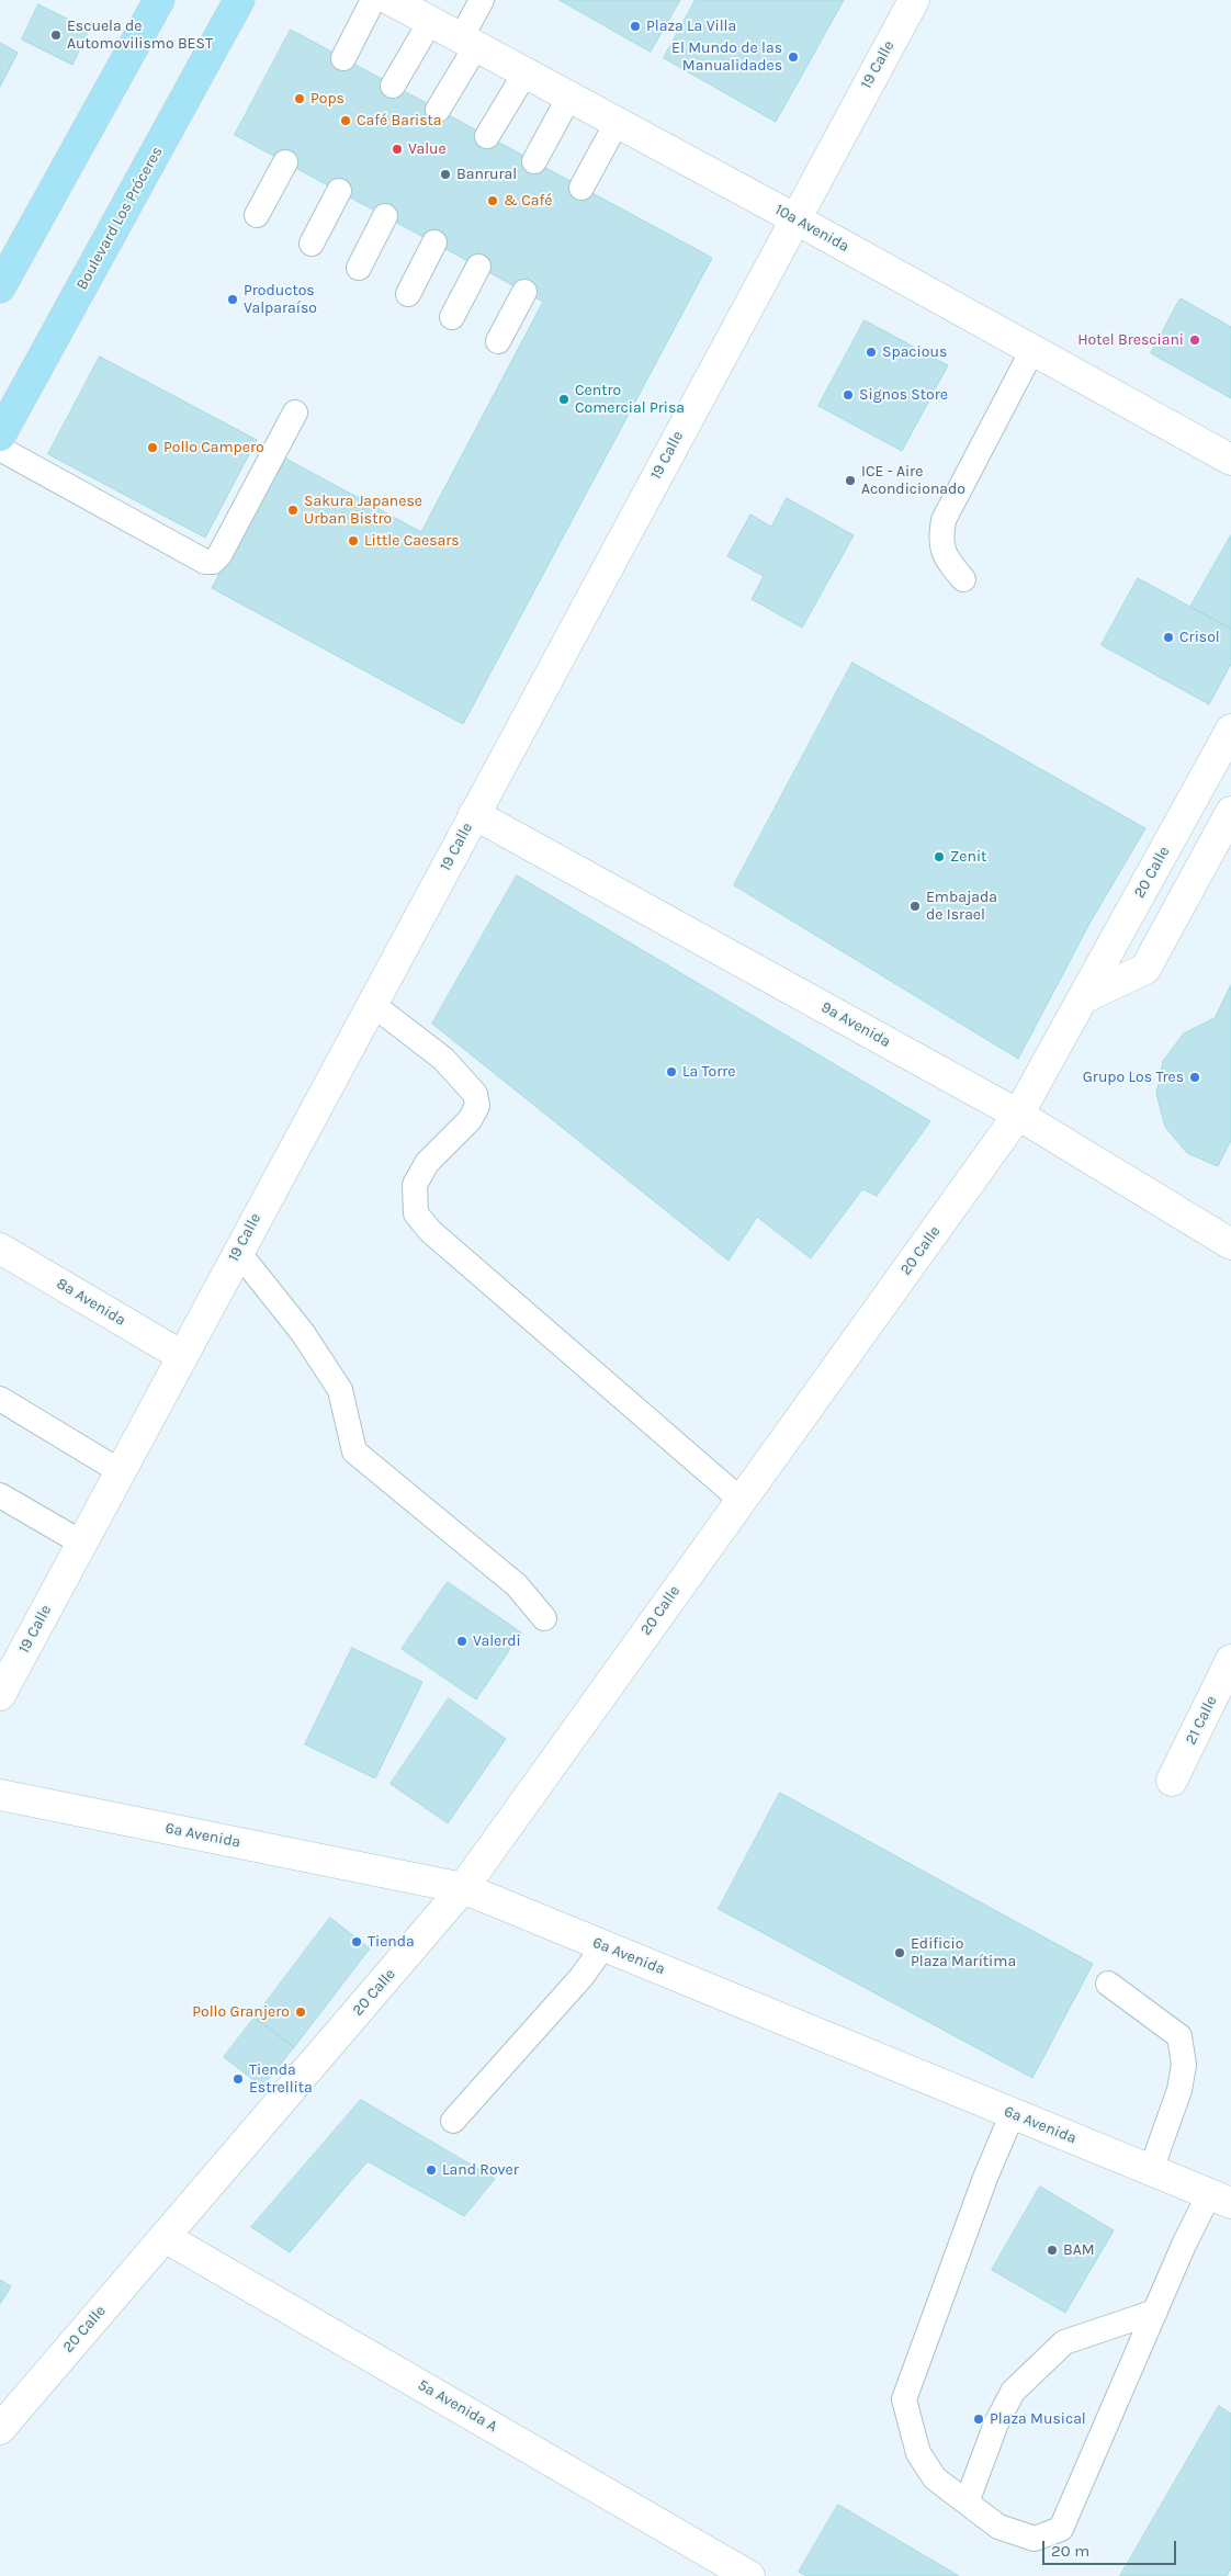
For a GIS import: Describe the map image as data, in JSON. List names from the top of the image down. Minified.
{"streets":{"highway":["Boulevard Los Próceres"],"street":["19 Calle","10a Avenida","20 Calle","9a Avenida","8a Avenida","21 Calle","6a Avenida","5a Avenida A"]},"crossings":[["19 Calle","10a Avenida"],["19 Calle","9a Avenida"],["19 Calle","8a Avenida"],["20 Calle","9a Avenida"],["20 Calle","6a Avenida"],["20 Calle","5a Avenida A"]],"places":["Plaza La Villa","Escuela de Automovilismo BEST","El Mundo de las Manualidades","Pops","Café Barista","Value","Banrural","& Café","Productos Valparaíso","Hotel Bresciani","Spacious","Signos Store","Centro Comercial Prisa","Pollo Campero","ICE - Aire Acondicionado","Sakura Japanese Urban Bistro","Little Caesars","Crisol","Zenit","Embajada de Israel","La Torre","Grupo Los Tres","Valerdi","Tienda","Edificio Plaza Marítima","Pollo Granjero","Tienda Estrellita","Land Rover","BAM","Plaza Musical"],"scale_bar":"20 m"}
